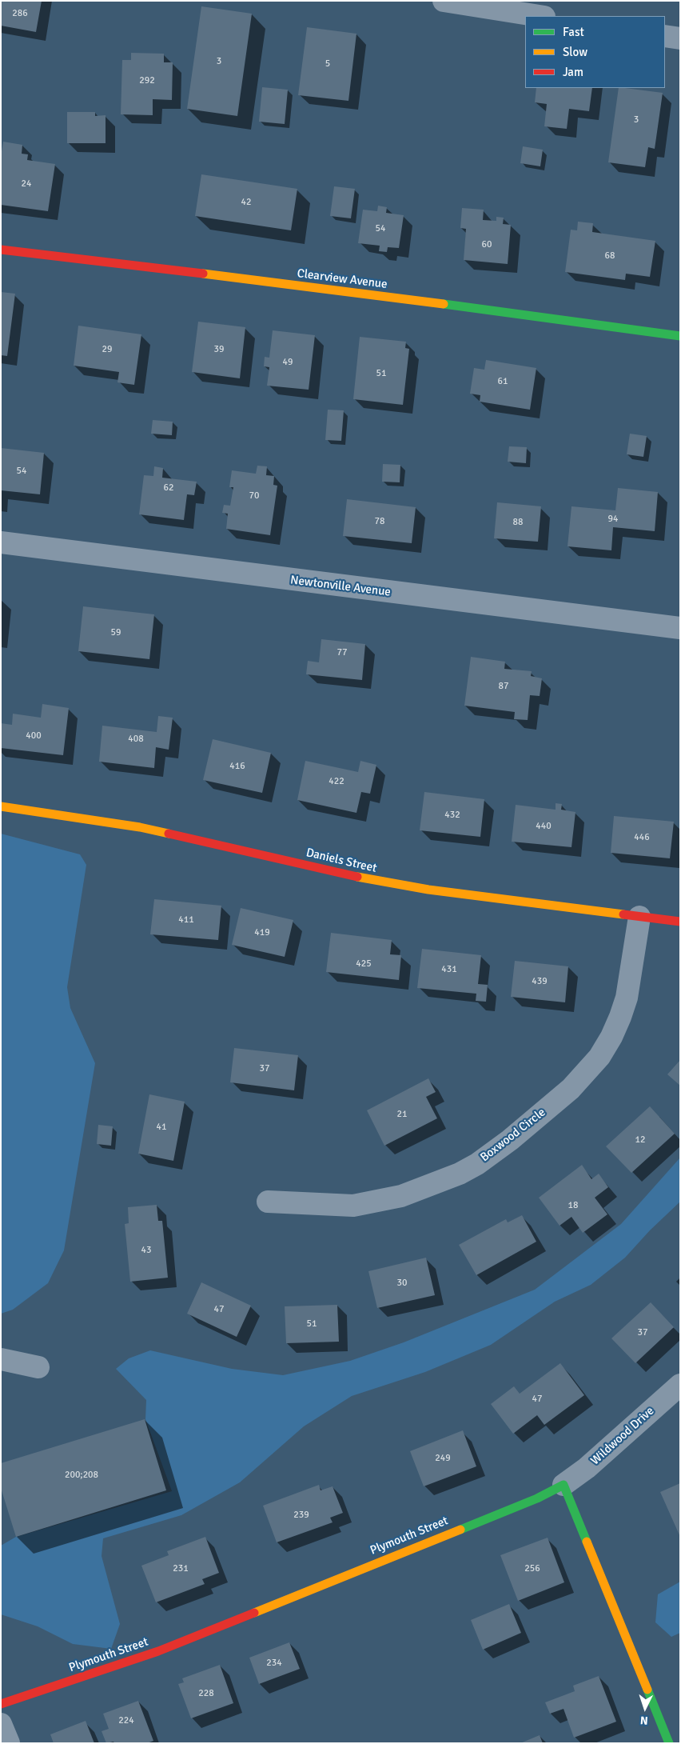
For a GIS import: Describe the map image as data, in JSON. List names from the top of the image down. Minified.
{"streets":{"street":["Clearview Avenue","Newtonville Avenue","Daniels Street","Boxwood Circle","Wildwood Drive","Plymouth Street"]},"crossings":[["Daniels Street","Boxwood Circle"],["Wildwood Drive","Plymouth Street"]],"house_numbers":["286","3","5","292","3","24","42","54","60","68","29","39","49","51","61","54","62","70","94","78","88","59","77","87","400","408","416","422","432","440","446","411","419","425","431","439","37","21","41","12","18","43","30","47","51","37","47","249","200;208","239","231","256","234","228","224"],"legend":["Fast","Slow","Jam"],"north":"bottom"}
